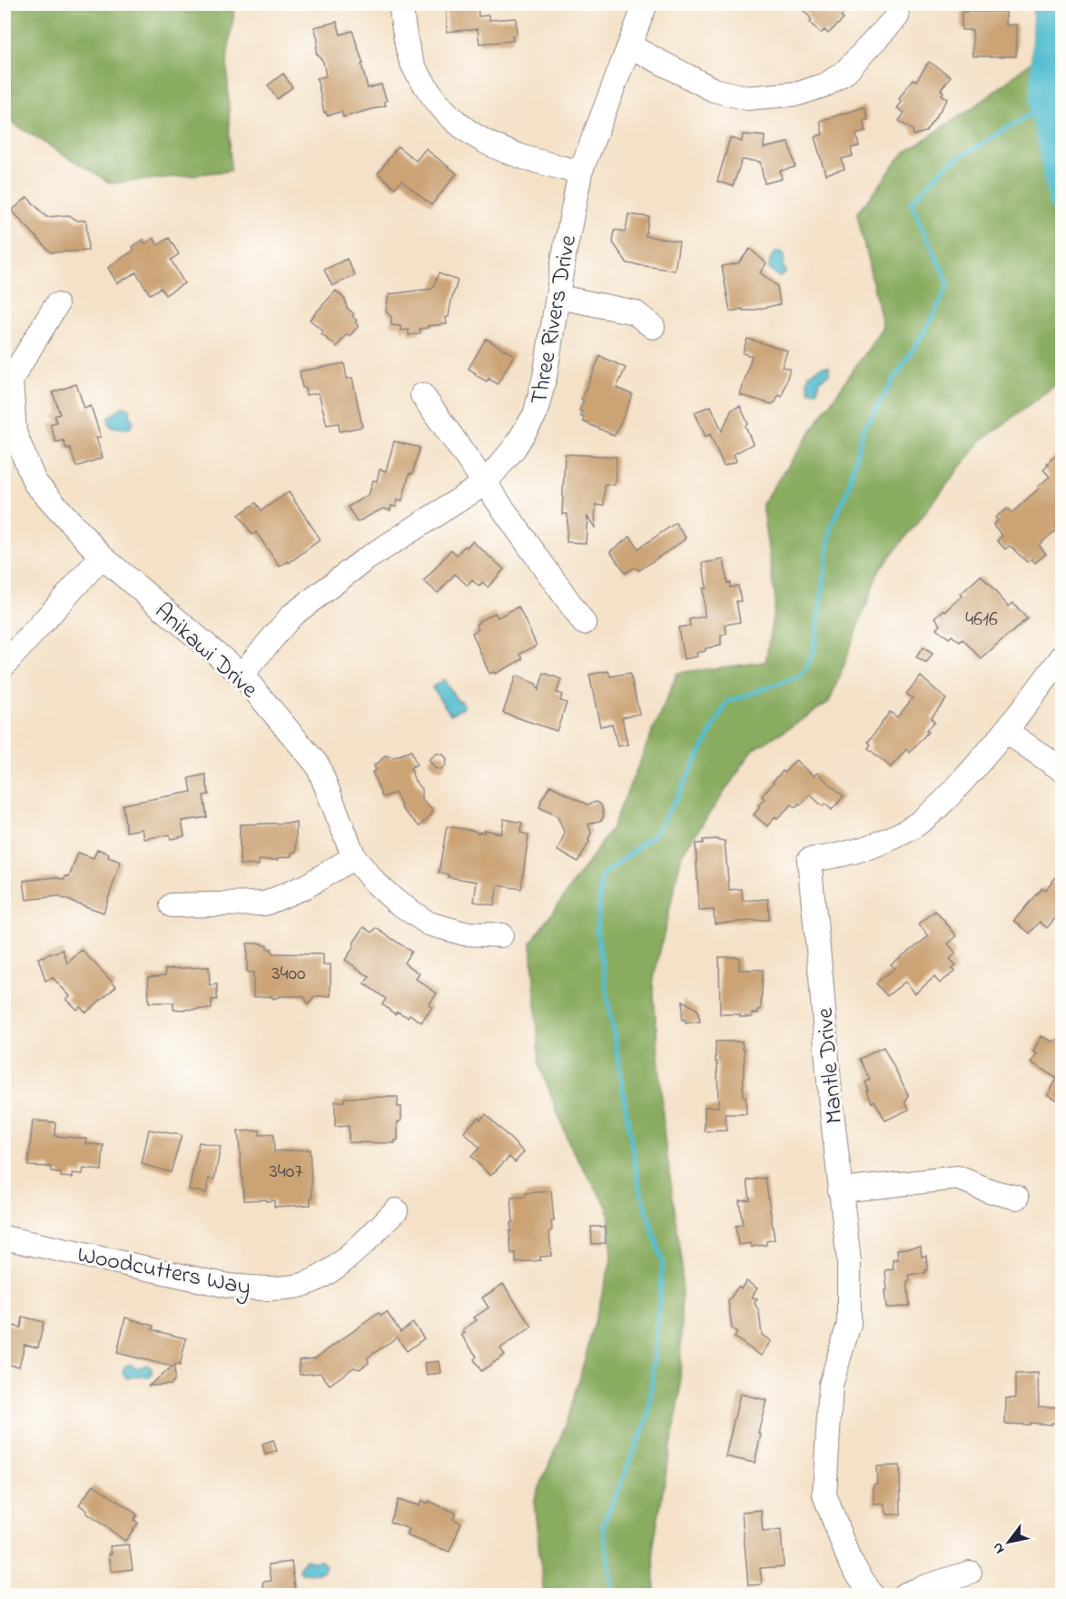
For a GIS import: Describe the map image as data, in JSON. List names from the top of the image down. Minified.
{"streets":{"street":["Three Rivers Drive","Anikawi Drive","Mantle Drive","Woodcutters Way"]},"crossings":[["Three Rivers Drive","Anikawi Drive"]],"house_numbers":["4616","3400","3407"],"north":"bottom left"}
